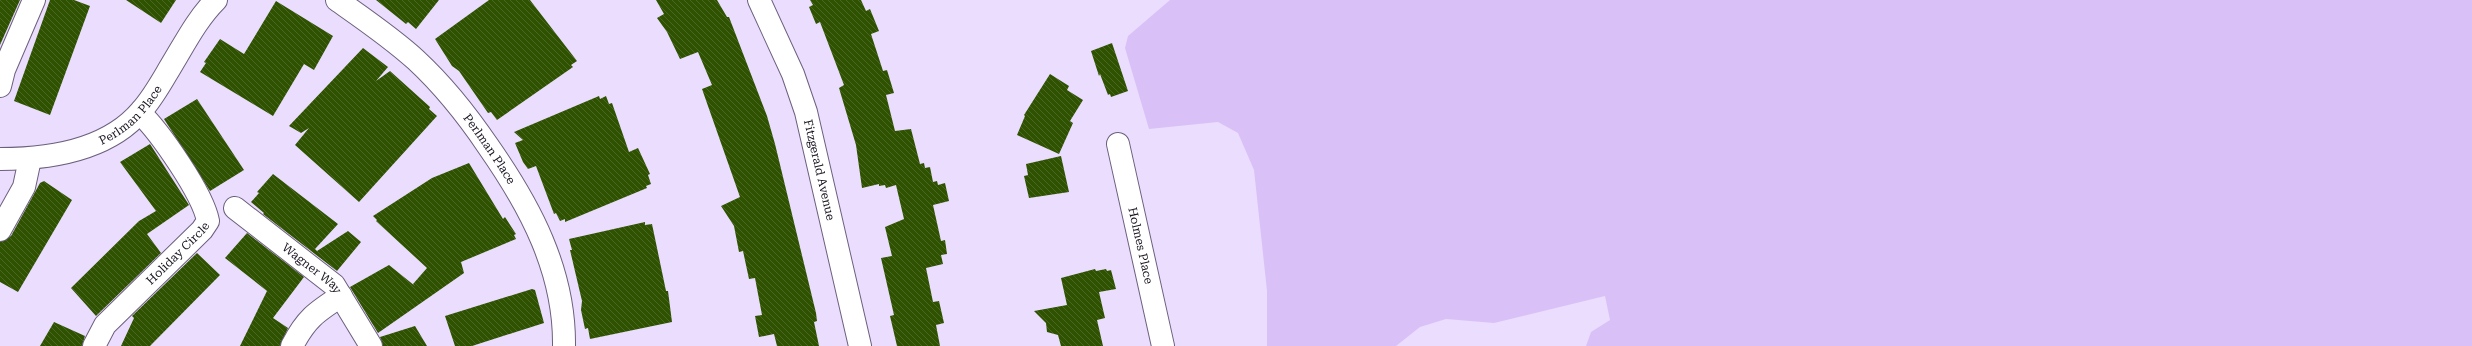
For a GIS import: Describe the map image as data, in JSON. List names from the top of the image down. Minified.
{"streets":{"street":["Perlman Place","Fitzgerald Avenue","Holmes Place","Holiday Circle","Wagner Way"]},"crossings":[["Perlman Place","Holiday Circle"]]}
